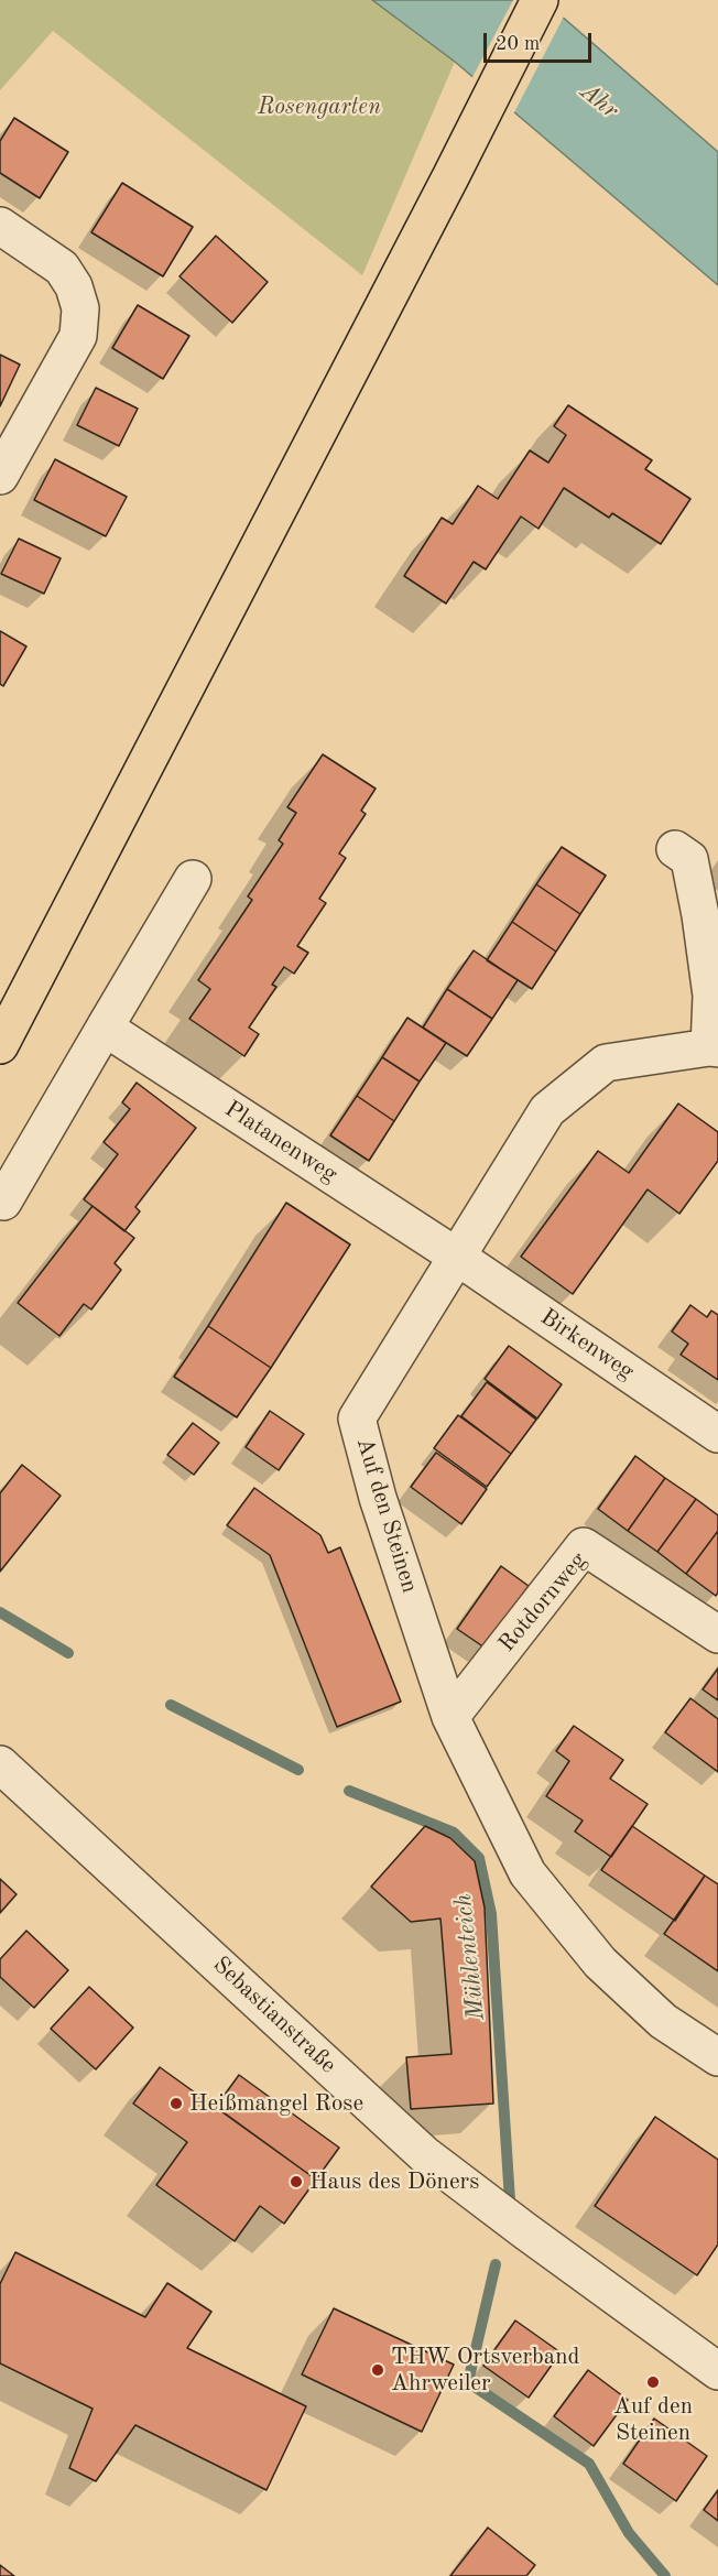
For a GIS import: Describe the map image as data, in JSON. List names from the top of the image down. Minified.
{"streets":{"street":["Platanenweg","Birkenweg","Auf den Steinen","Rotdornweg","Sebastianstraße"]},"crossings":[["Platanenweg","Birkenweg"],["Platanenweg","Auf den Steinen"],["Birkenweg","Auf den Steinen"],["Auf den Steinen","Rotdornweg"]],"water":["Ahr","Mühlenteich"],"parks":["Rosengarten"],"places":["Heißmangel Rose","Haus des Döners","THW Ortsverband Ahrweiler","Auf den Steinen"],"scale_bar":"20 m"}
